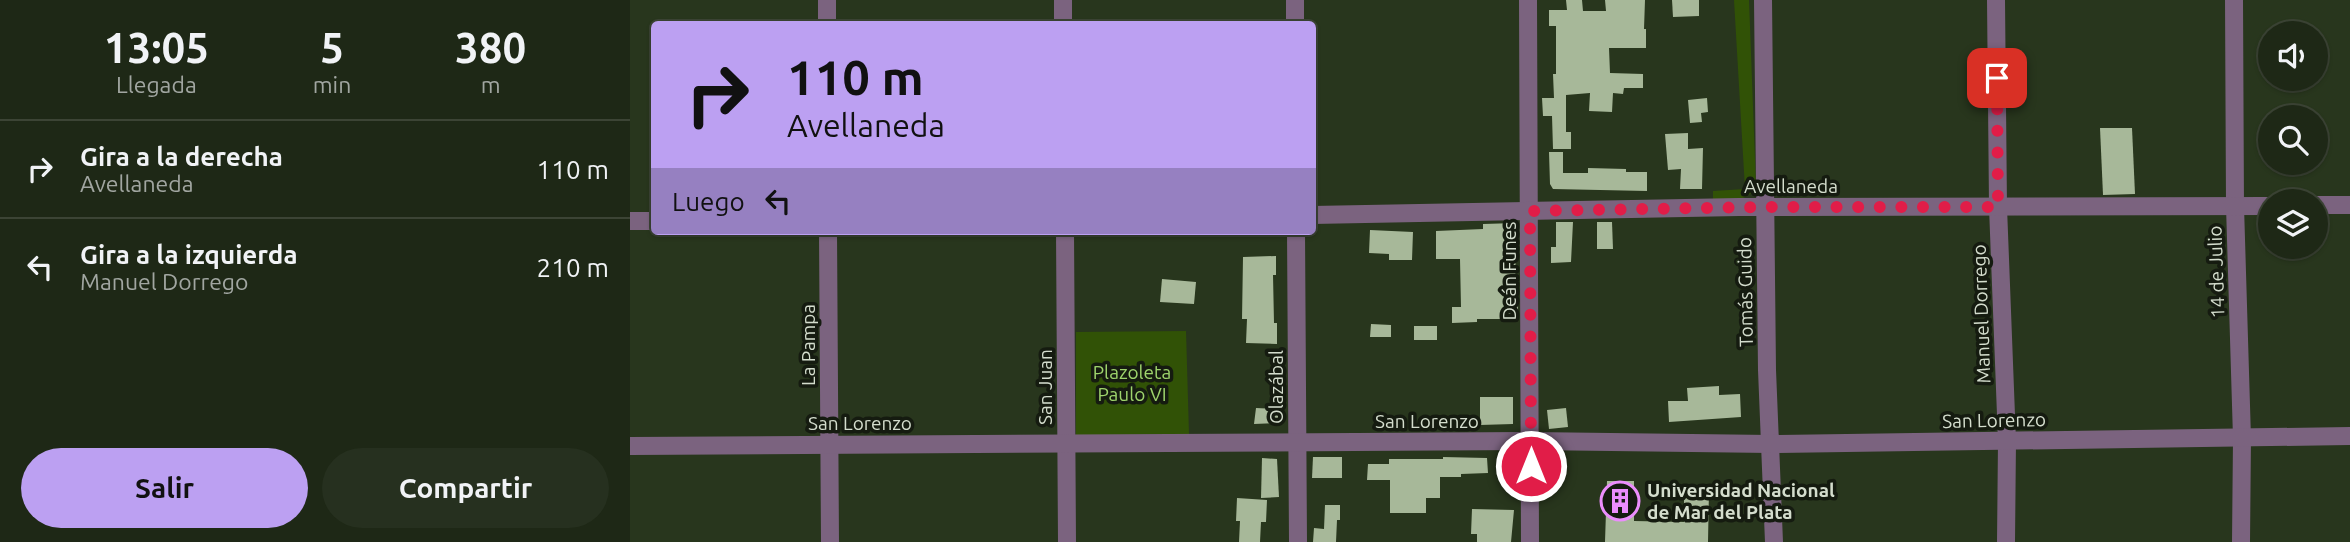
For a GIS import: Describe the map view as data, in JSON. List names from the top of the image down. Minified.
{"streets":{"street":["Avellaneda","Deán Funes","14 de Julio","Tomás Guido","Manuel Dorrego","La Pampa","San Juan","Olazábal","San Lorenzo"]},"crossings":[["Avellaneda","Deán Funes"],["Avellaneda","14 de Julio"],["Avellaneda","Tomás Guido"],["Avellaneda","Manuel Dorrego"],["Deán Funes","San Lorenzo"],["14 de Julio","San Lorenzo"],["Tomás Guido","San Lorenzo"],["Manuel Dorrego","San Lorenzo"],["La Pampa","San Lorenzo"],["San Juan","San Lorenzo"],["Olazábal","San Lorenzo"]],"parks":["Plazoleta Paulo VI"],"places":{"building":["Universidad Nacional de Mar del Plata"]},"page":{"eta":["13:05","Llegada","5","min","380","m"],"turn":["110 m","Avellaneda"],"list":[{"name":"Gira a la derecha","note":"Avellaneda","value":"110 m"},{"name":"Gira a la izquierda","note":"Manuel Dorrego","value":"210 m"}],"then":"Luego","buttons":["Salir","Compartir"]}}
